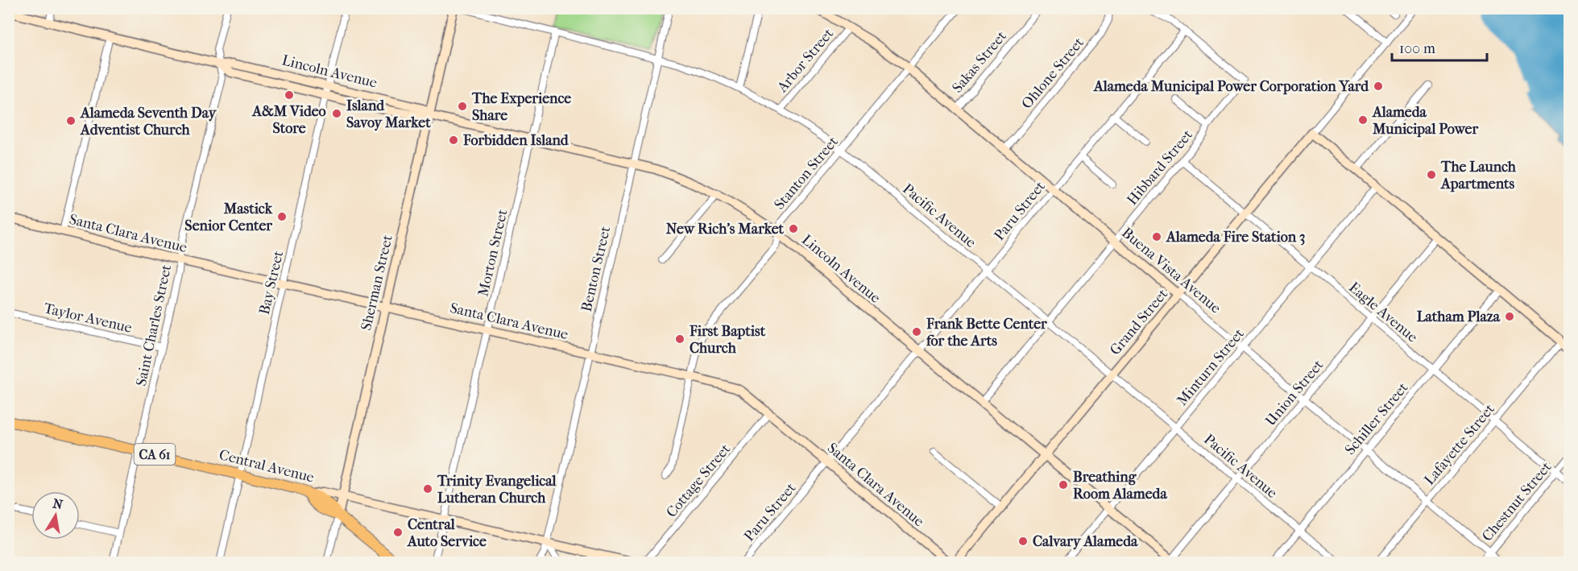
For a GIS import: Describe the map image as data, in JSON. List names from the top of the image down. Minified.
{"streets":{"main road":["CA 61","Central Avenue"],"street":["Arbor Street","Sakas Street","Lincoln Avenue","Ohlone Street","Hibbard Street","Stanton Street","Paru Street","Pacific Avenue","Santa Clara Avenue","Morton Street","Benton Street","Buena Vista Avenue","Bay Street","Sherman Street","Eagle Avenue","Taylor Avenue","Grand Street","Saint Charles Street","Minturn Street","Union Street","Schiller Street","Lafayette Street","Cottage Street","Chestnut Street"]},"crossings":[["Arbor Street","Pacific Avenue"],["Arbor Street","Buena Vista Avenue"],["Sakas Street","Buena Vista Avenue"],["Lincoln Avenue","Hibbard Street"],["Lincoln Avenue","Stanton Street"],["Lincoln Avenue","Paru Street"],["Lincoln Avenue","Morton Street"],["Lincoln Avenue","Benton Street"],["Lincoln Avenue","Bay Street"],["Lincoln Avenue","Sherman Street"],["Lincoln Avenue","Grand Street"],["Lincoln Avenue","Saint Charles Street"],["Lincoln Avenue","Minturn Street"],["Lincoln Avenue","Union Street"],["Ohlone Street","Buena Vista Avenue"],["Hibbard Street","Paru Street"],["Hibbard Street","Pacific Avenue"],["Hibbard Street","Buena Vista Avenue"],["Hibbard Street","Eagle Avenue"],["Stanton Street","Pacific Avenue"],["Stanton Street","Santa Clara Avenue"],["Stanton Street","Buena Vista Avenue"],["Paru Street","Pacific Avenue"],["Paru Street","Santa Clara Avenue"],["Paru Street","Buena Vista Avenue"],["Pacific Avenue","Morton Street"],["Pacific Avenue","Benton Street"],["Pacific Avenue","Grand Street"],["Pacific Avenue","Minturn Street"],["Pacific Avenue","Union Street"],["Pacific Avenue","Schiller Street"],["Santa Clara Avenue","Morton Street"],["Santa Clara Avenue","Benton Street"],["Santa Clara Avenue","Bay Street"],["Santa Clara Avenue","Sherman Street"],["Santa Clara Avenue","Saint Charles Street"],["Santa Clara Avenue","Cottage Street"],["Morton Street","Central Avenue"],["Benton Street","Central Avenue"],["Buena Vista Avenue","Grand Street"],["Buena Vista Avenue","Minturn Street"],["Buena Vista Avenue","Union Street"],["Buena Vista Avenue","Schiller Street"],["Buena Vista Avenue","Lafayette Street"],["Buena Vista Avenue","Chestnut Street"],["Bay Street","Central Avenue"],["Sherman Street","CA 61"],["Sherman Street","Central Avenue"],["Eagle Avenue","Grand Street"],["Eagle Avenue","Minturn Street"],["Eagle Avenue","Union Street"],["Eagle Avenue","Schiller Street"],["Eagle Avenue","Lafayette Street"],["Eagle Avenue","Chestnut Street"],["Taylor Avenue","Saint Charles Street"],["Saint Charles Street","Central Avenue"],["CA 61","Central Avenue"]],"places":["Alameda Municipal Power Corporation Yard","A&M Video Store","The Experience Share","Island Savoy Market","Alameda Municipal Power","Alameda Seventh Day Adventist Church","Forbidden Island","The Launch Apartments","Mastick Senior Center","New Rich's Market","Alameda Fire Station 3","Latham Plaza","Frank Bette Center for the Arts","First Baptist Church","Breathing Room Alameda","Trinity Evangelical Lutheran Church","Central Auto Service","Calvary Alameda"],"scale_bar":"100 m","north":"top"}
